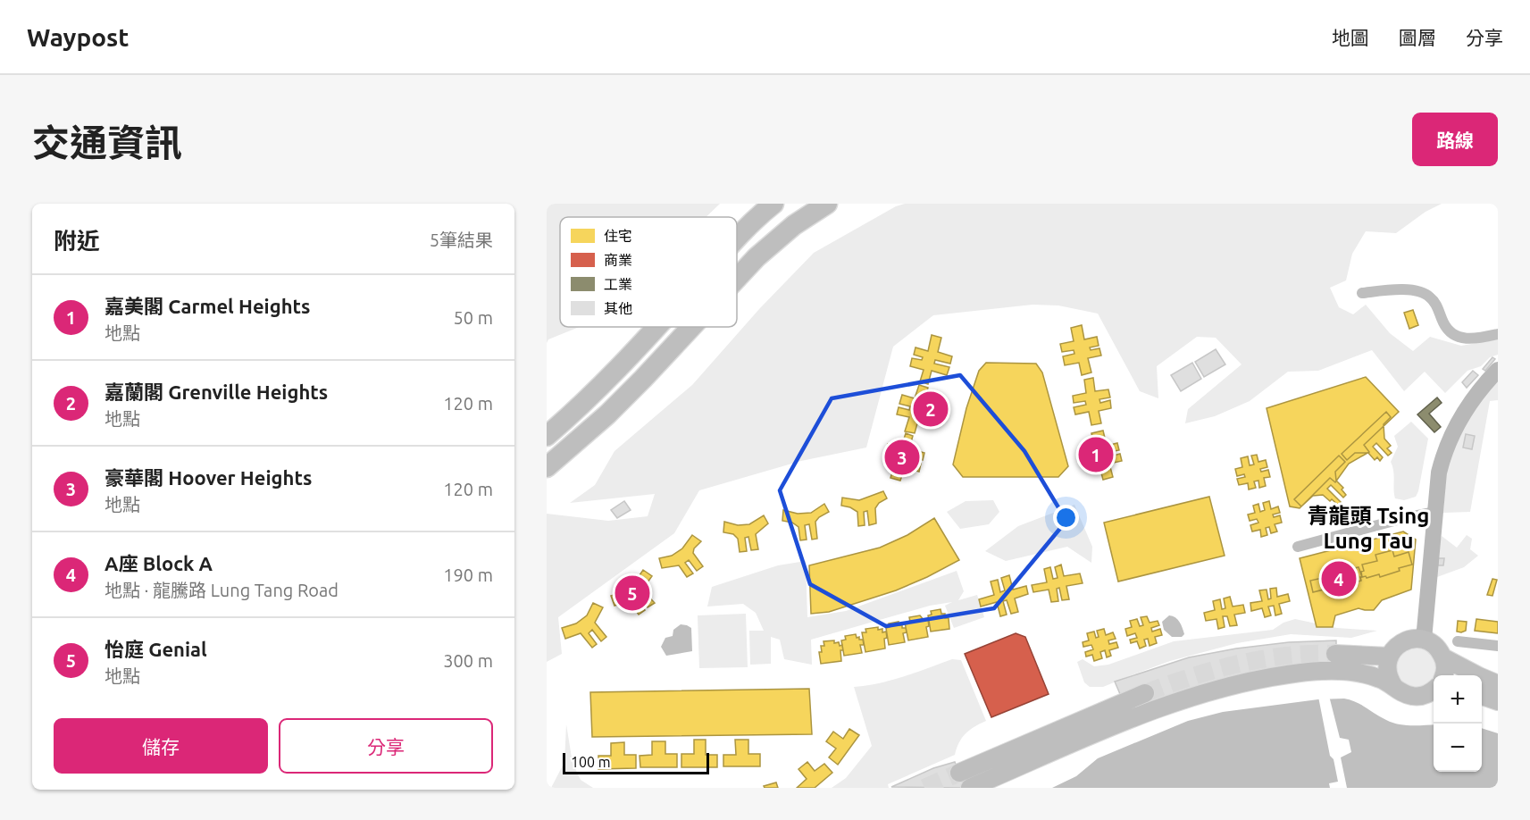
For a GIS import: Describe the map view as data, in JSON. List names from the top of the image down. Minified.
{"districts":["青龍頭 Tsing Lung Tau"],"legend":["住宅","商業","工業","其他"],"scale_bar":"100 m","page":{"header":"Waypost","nav":["地圖","圖層","分享"],"title":"交通資訊","buttons":["路線",["儲存","分享"]],"heading":["附近","5筆結果"],"list":[{"mark":"1","name":"嘉美閣 Carmel Heights","note":"地點","value":"50 m"},{"mark":"2","name":"嘉蘭閣 Grenville Heights","note":"地點","value":"120 m"},{"mark":"3","name":"豪華閣 Hoover Heights","note":"地點","value":"120 m"},{"mark":"4","name":"A座 Block A","note":"地點 · 龍騰路 Lung Tang Road","value":"190 m"},{"mark":"5","name":"怡庭 Genial","note":"地點","value":"300 m"}],"pins":["2","1","3","4","5"],"map_buttons":["+","−"],"scale":"100 m"}}
